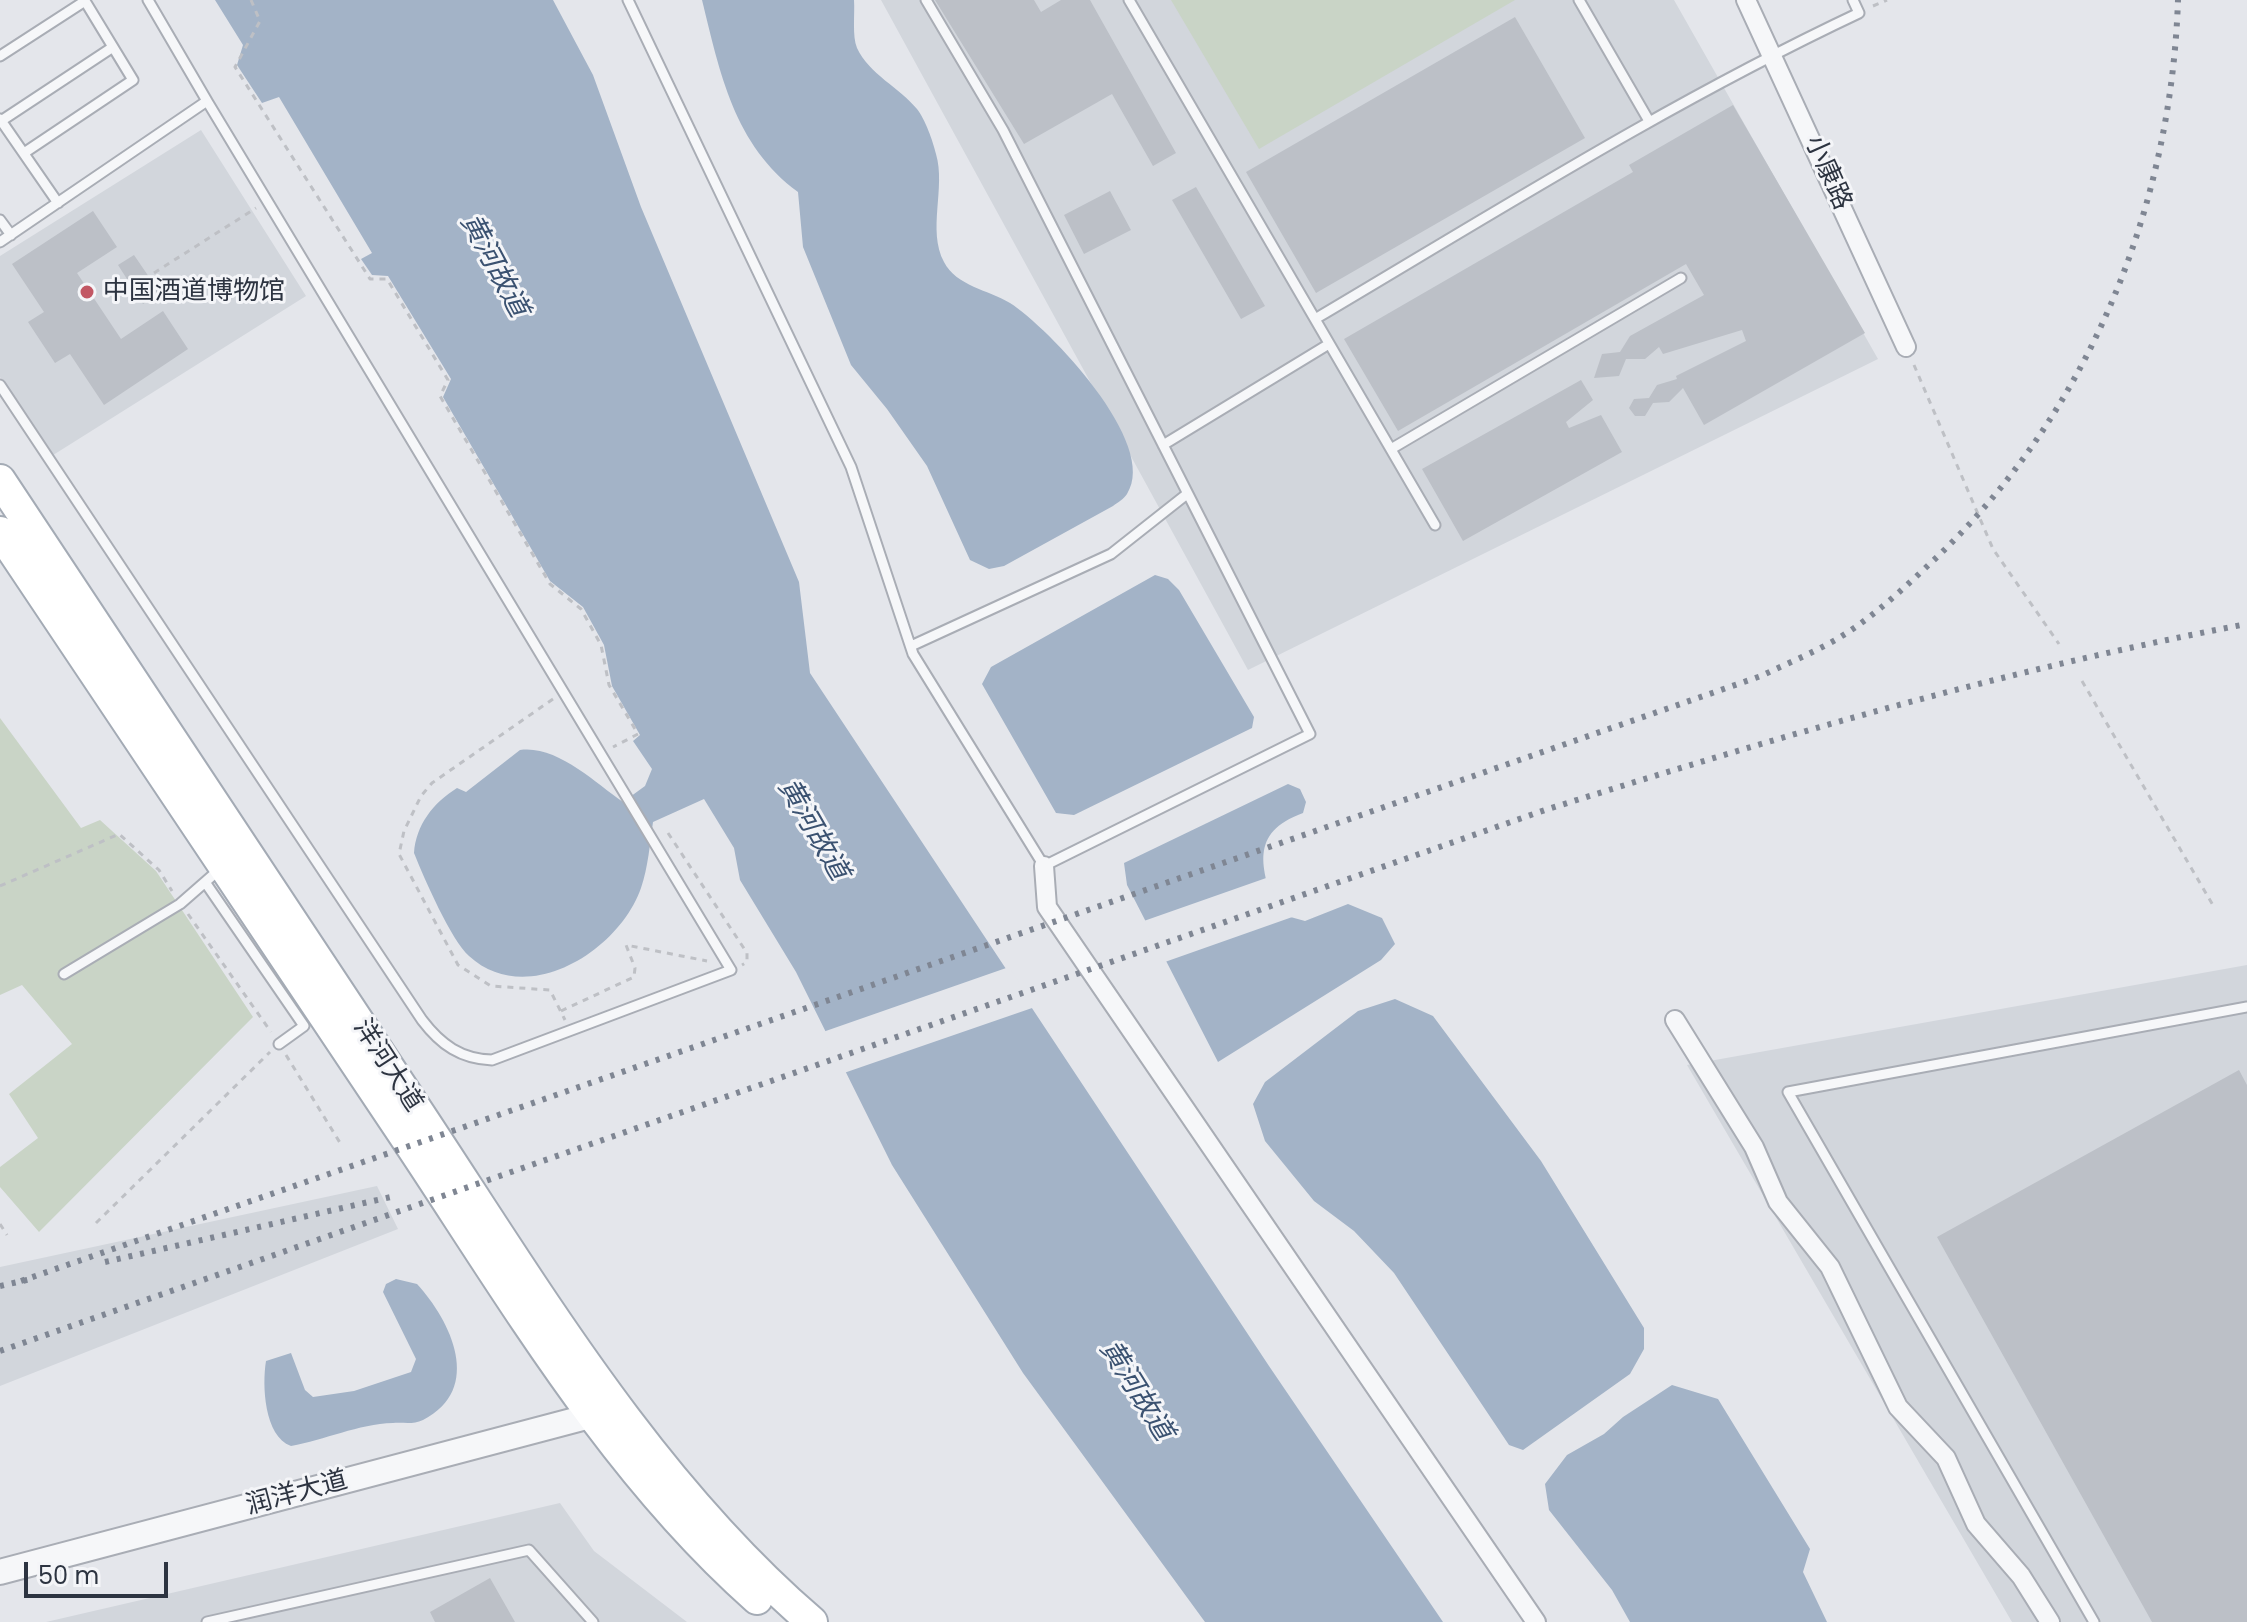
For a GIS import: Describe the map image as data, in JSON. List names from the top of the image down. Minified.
{"streets":{"main road":["洋河大道"],"street":["小康路","润洋大道"]},"crossings":[["洋河大道","润洋大道"]],"water":["黄河故道"],"places":["中国酒道博物馆"],"scale_bar":"50 m"}
